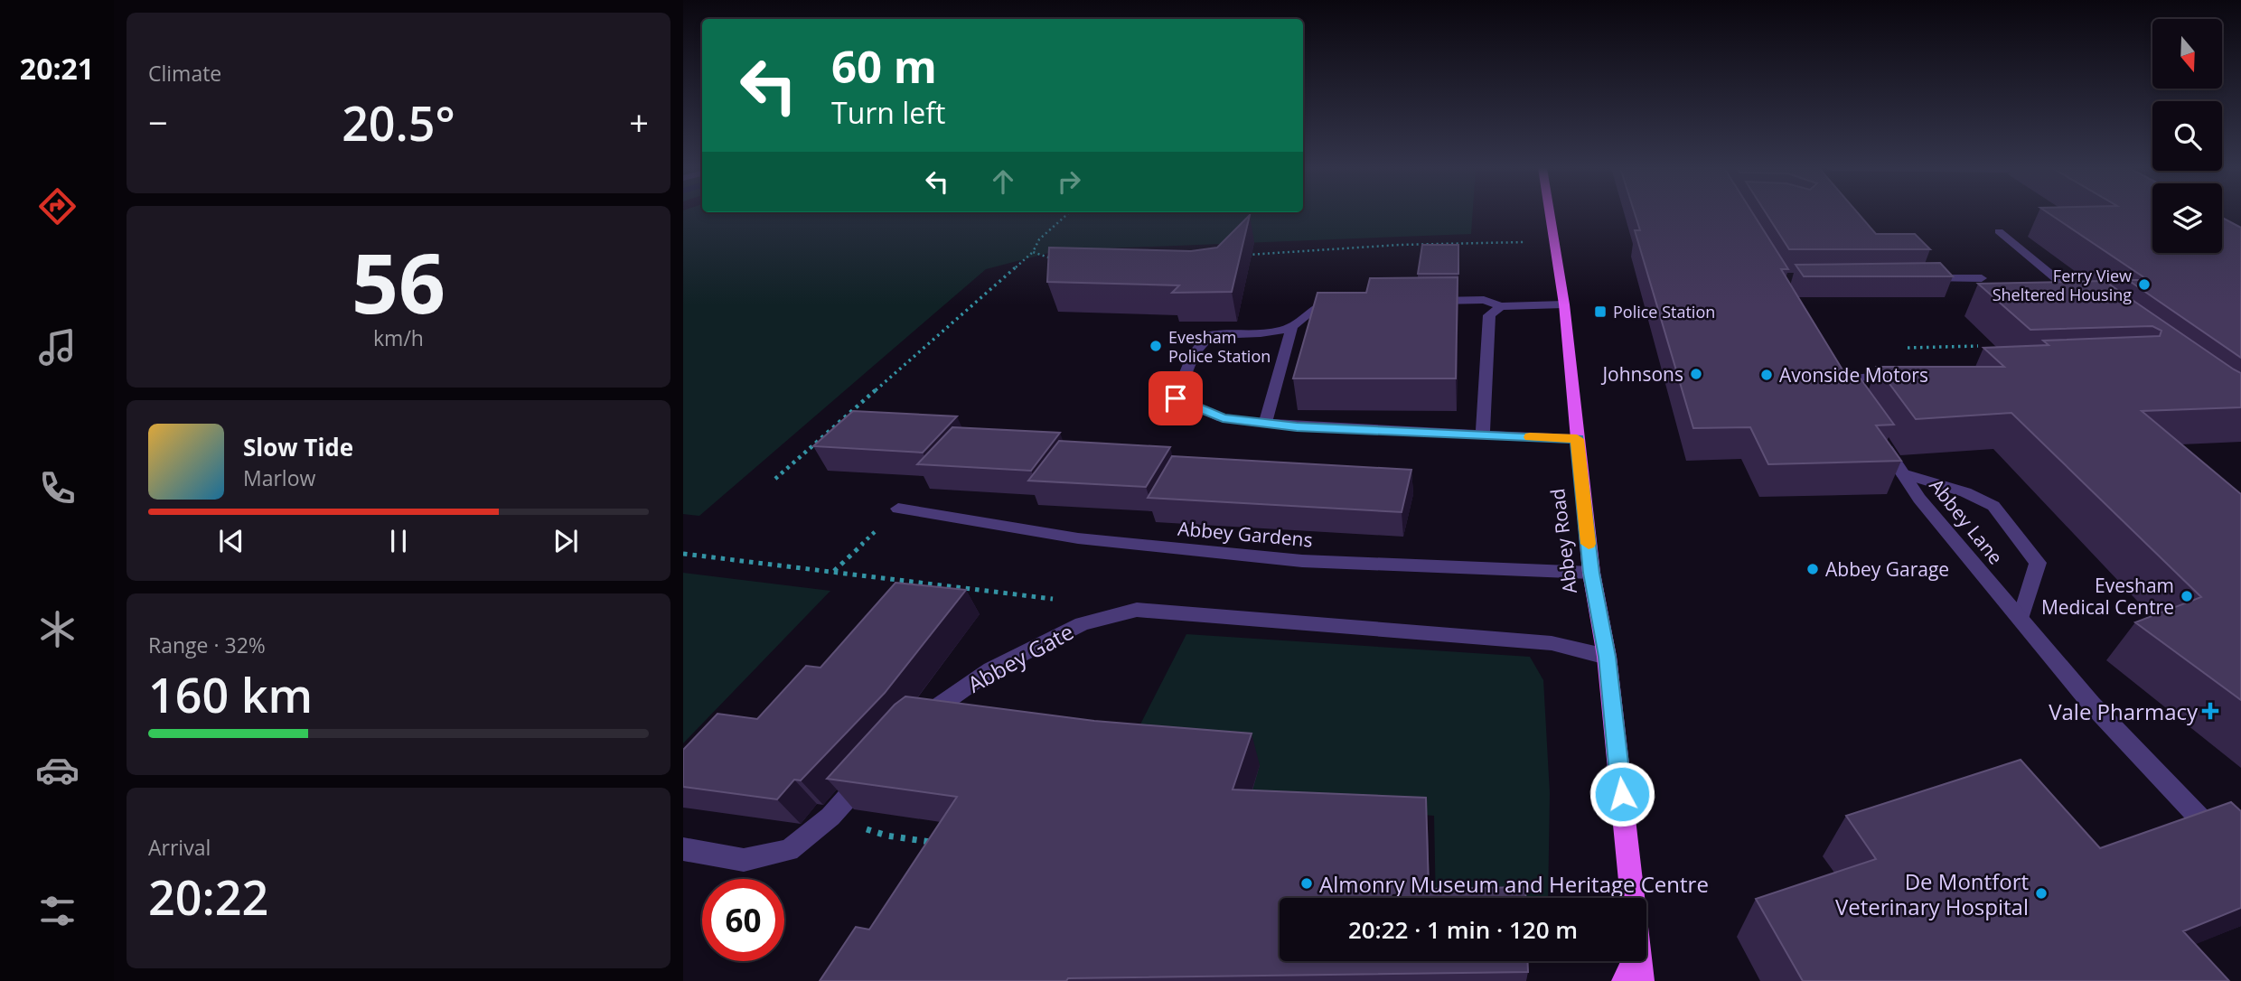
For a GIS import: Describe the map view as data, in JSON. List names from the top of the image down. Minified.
{"streets":{"main road":["Abbey Road"],"street":["Abbey Lane","Abbey Gardens","Abbey Gate"]},"crossings":[["Abbey Gardens","Abbey Road"],["Abbey Road","Abbey Gate"]],"places":{"other":["Ferry View Sheltered Housing","Evesham Police Station","Johnsons","Avonside Motors","Abbey Garage","Evesham Medical Centre","Almonry Museum and Heritage Centre","De Montfort Veterinary Hospital"],"transit":["Police Station"],"health":["Vale Pharmacy"]},"north":"bottom","page":{"tabs":"20:21","tile":["Climate",["56","km/h"],["Range · 32%","160 km"],["Arrival","20:22"]],"turn":["60 m","Turn left"],"heat":["−","20.5°","+"],"song":["Slow Tide","Marlow"],"limit":"60","trip":"20:22 · 1 min · 120 m"}}
